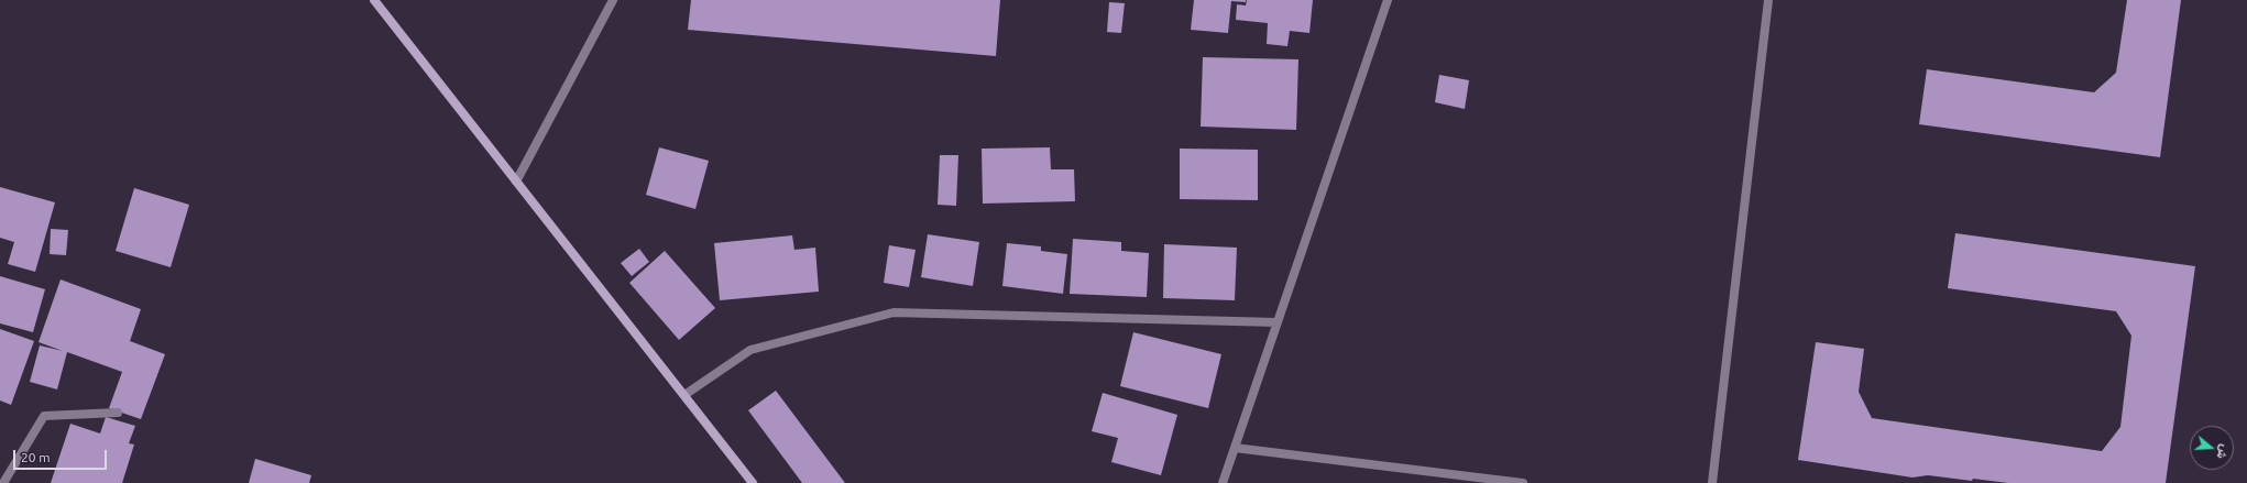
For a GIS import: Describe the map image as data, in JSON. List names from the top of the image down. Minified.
{"scale_bar":"20 m","north":"right"}
